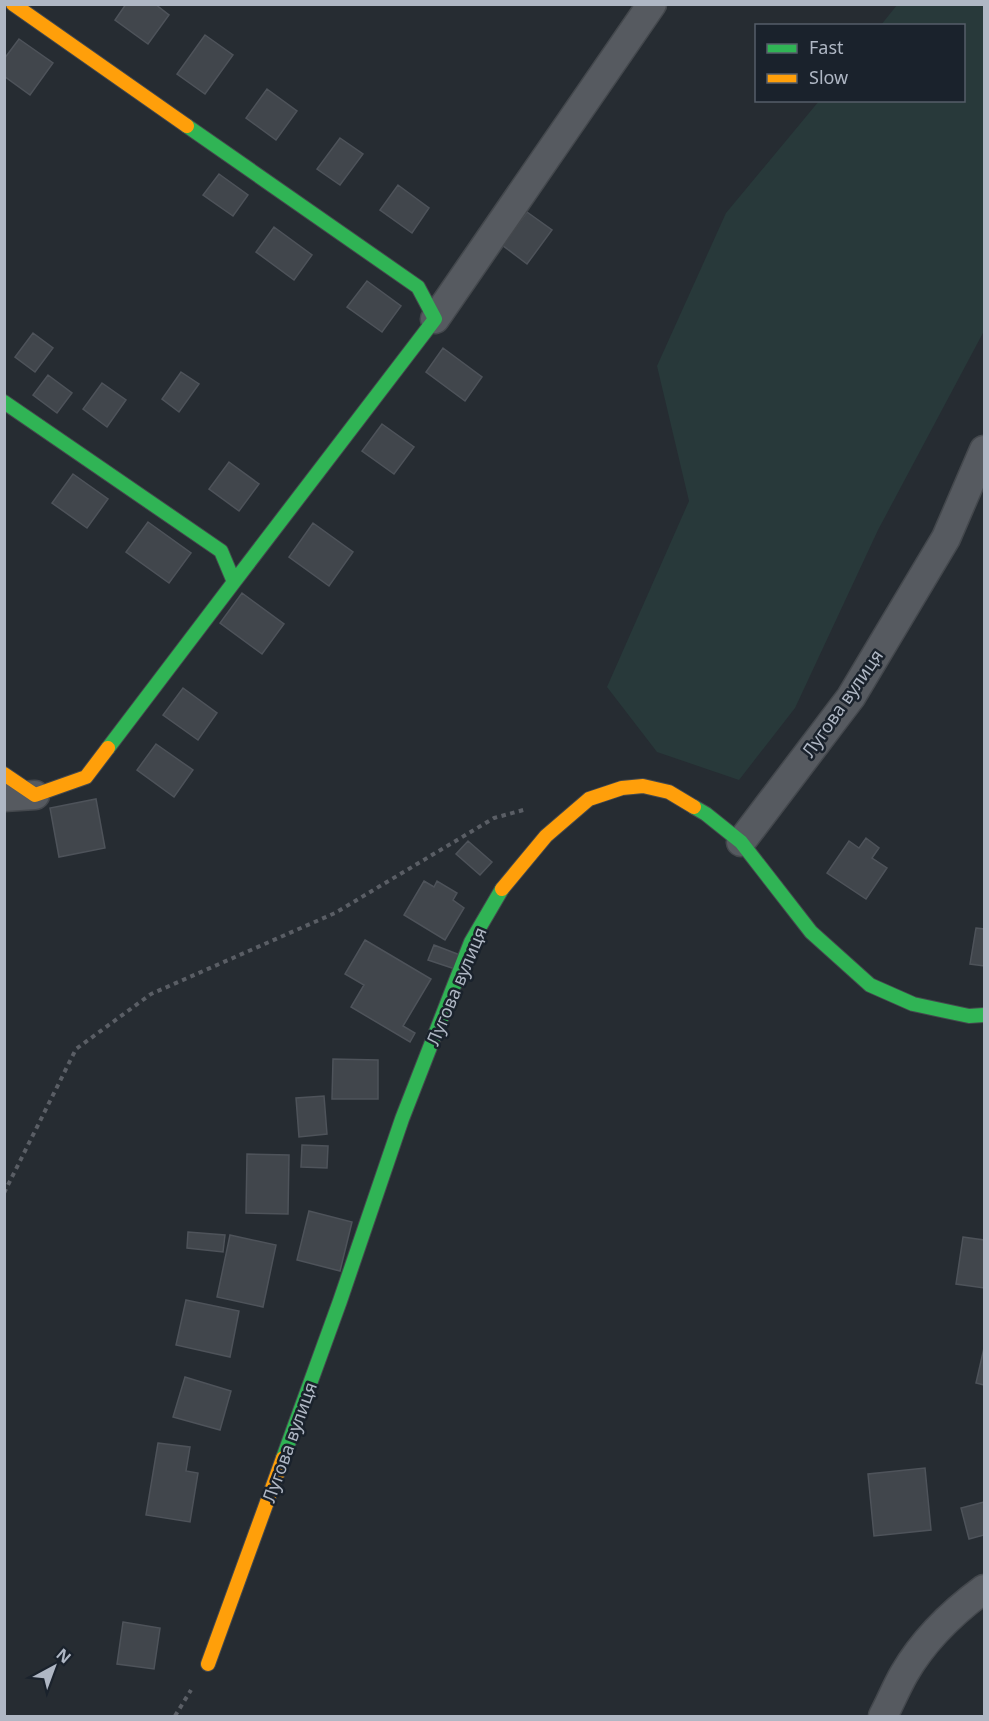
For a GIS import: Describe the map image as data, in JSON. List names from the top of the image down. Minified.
{"streets":{"street":["Лугова вулиця"]},"legend":["Fast","Slow"],"north":"top right"}
